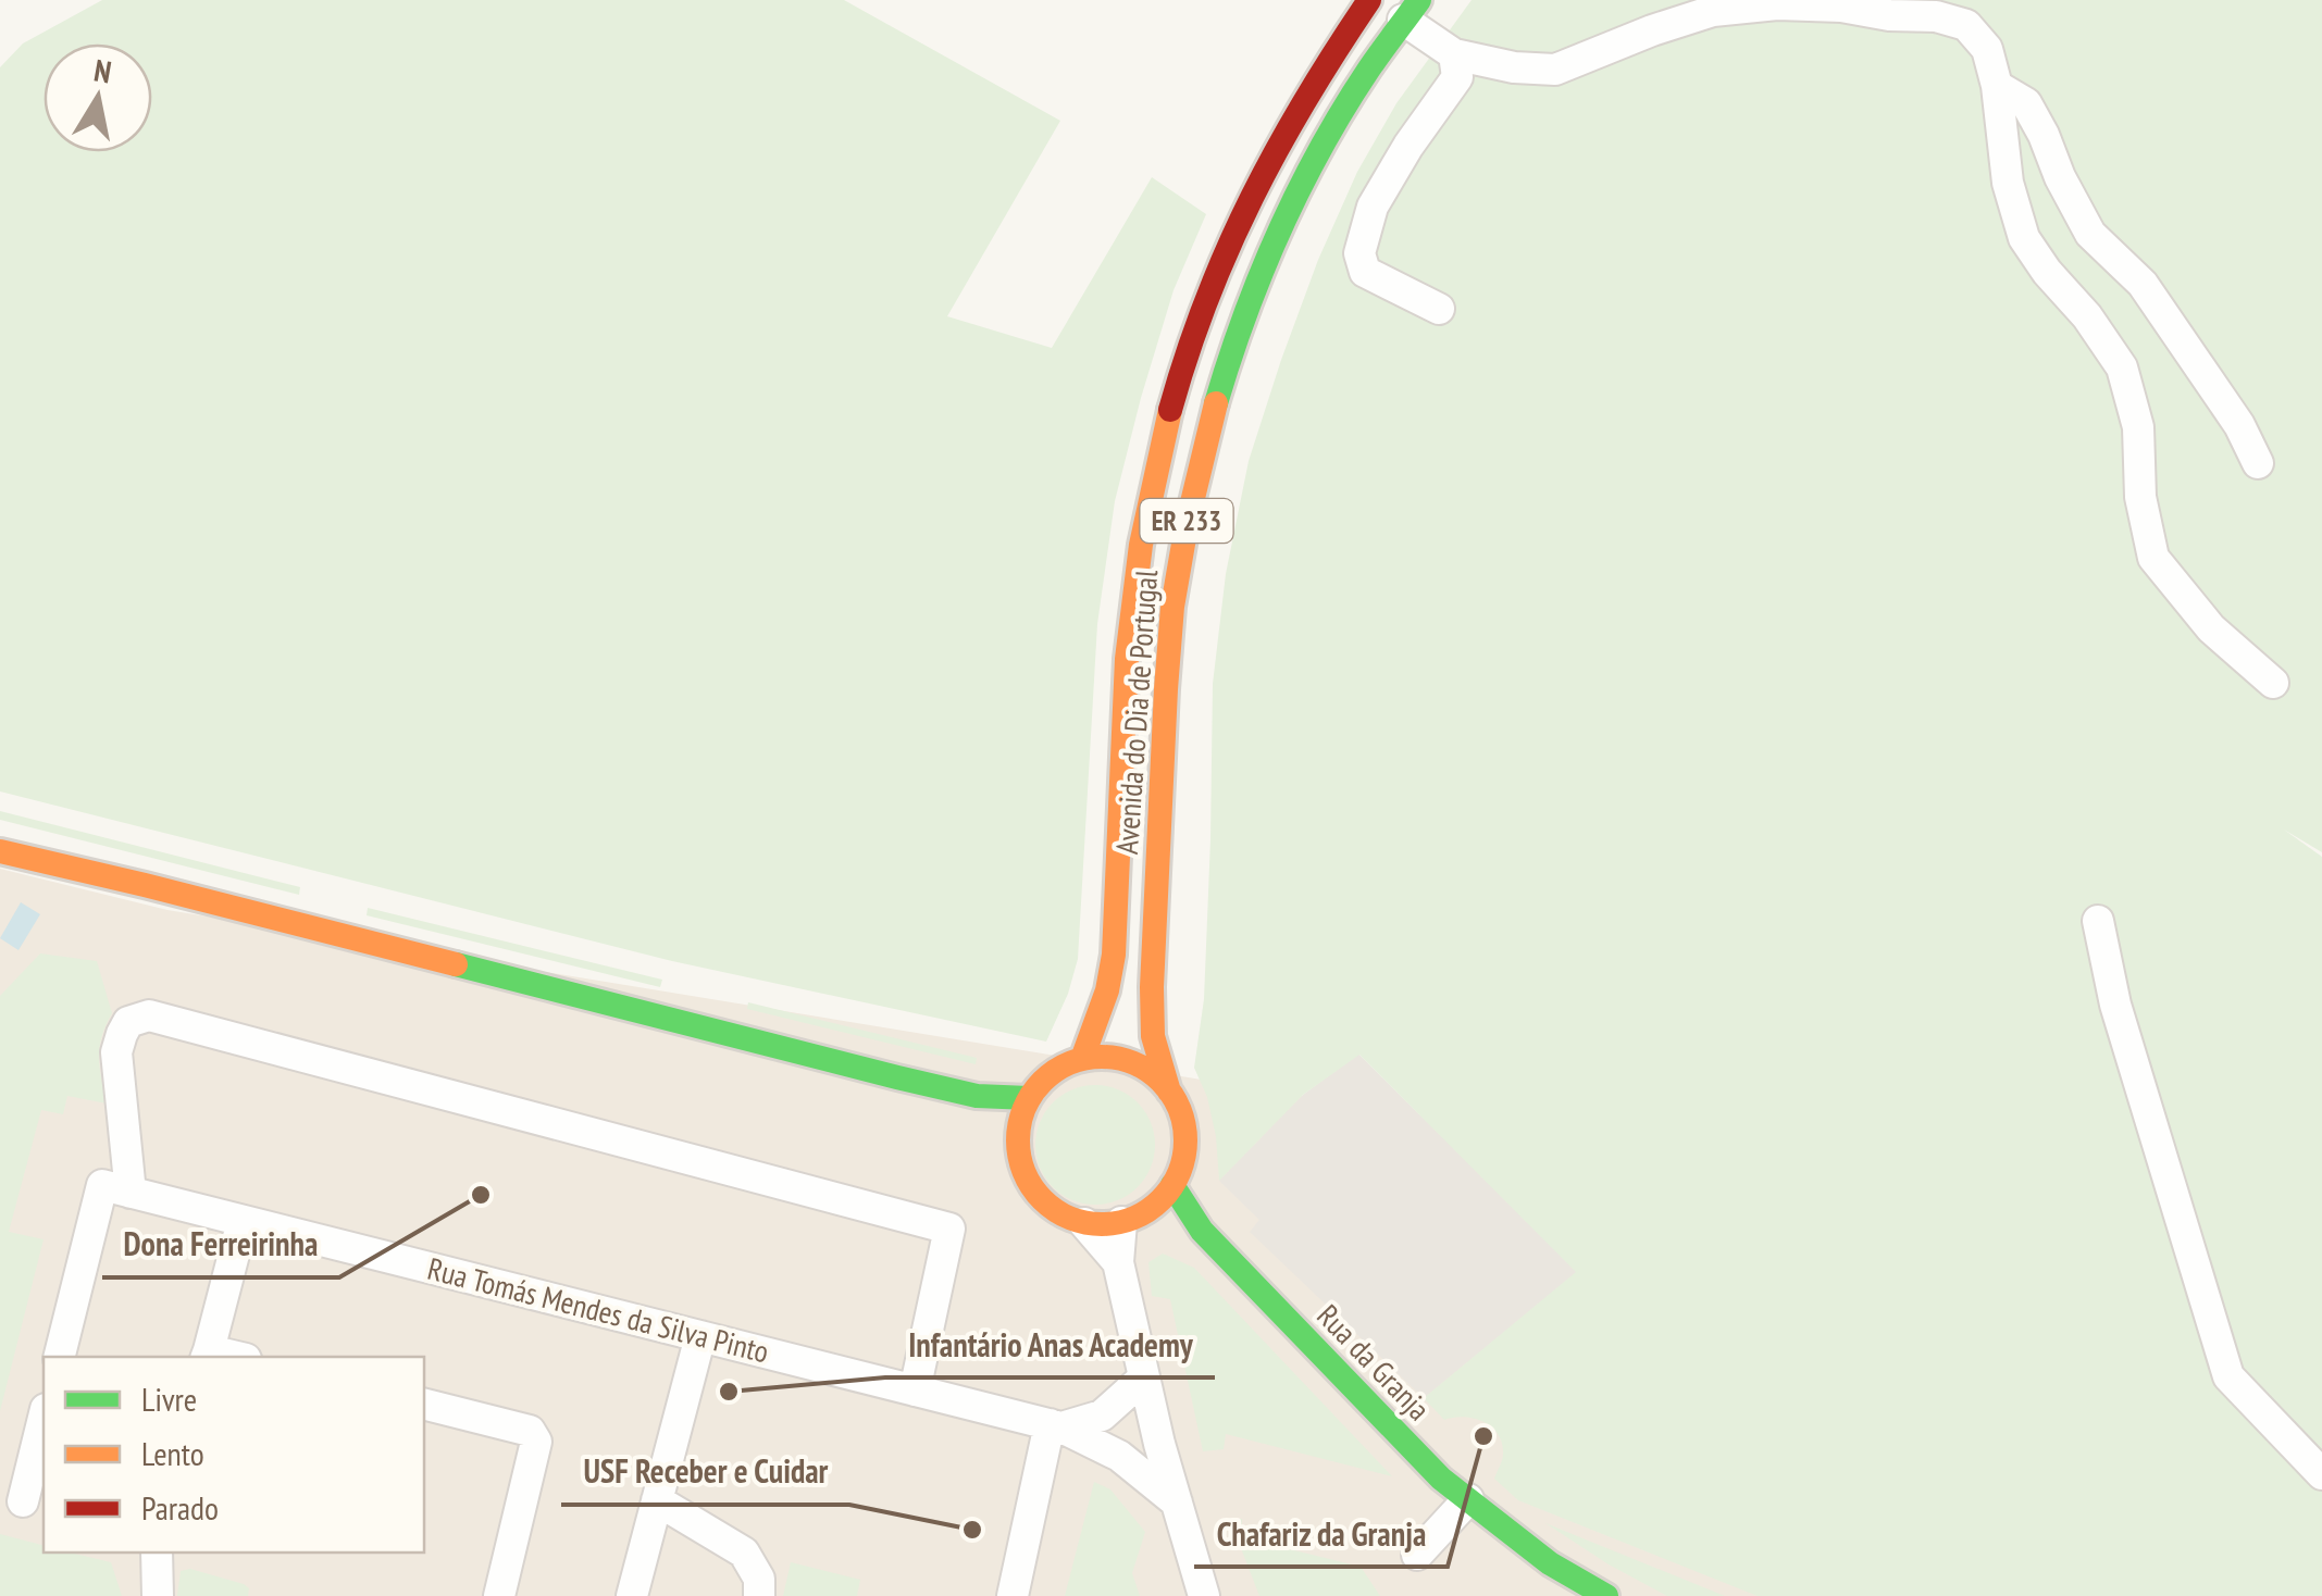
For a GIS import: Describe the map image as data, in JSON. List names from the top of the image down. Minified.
{"streets":{"main road":["ER 233","Avenida do Dia de Portugal","Rua da Granja"],"street":["Rua Tomás Mendes da Silva Pinto"]},"crossings":[["Avenida do Dia de Portugal","Rua da Granja"]],"places":["Dona Ferreirinha","Infantário Anas Academy","Chafariz da Granja","USF Receber e Cuidar"],"legend":["Livre","Lento","Parado"],"north":"top"}
